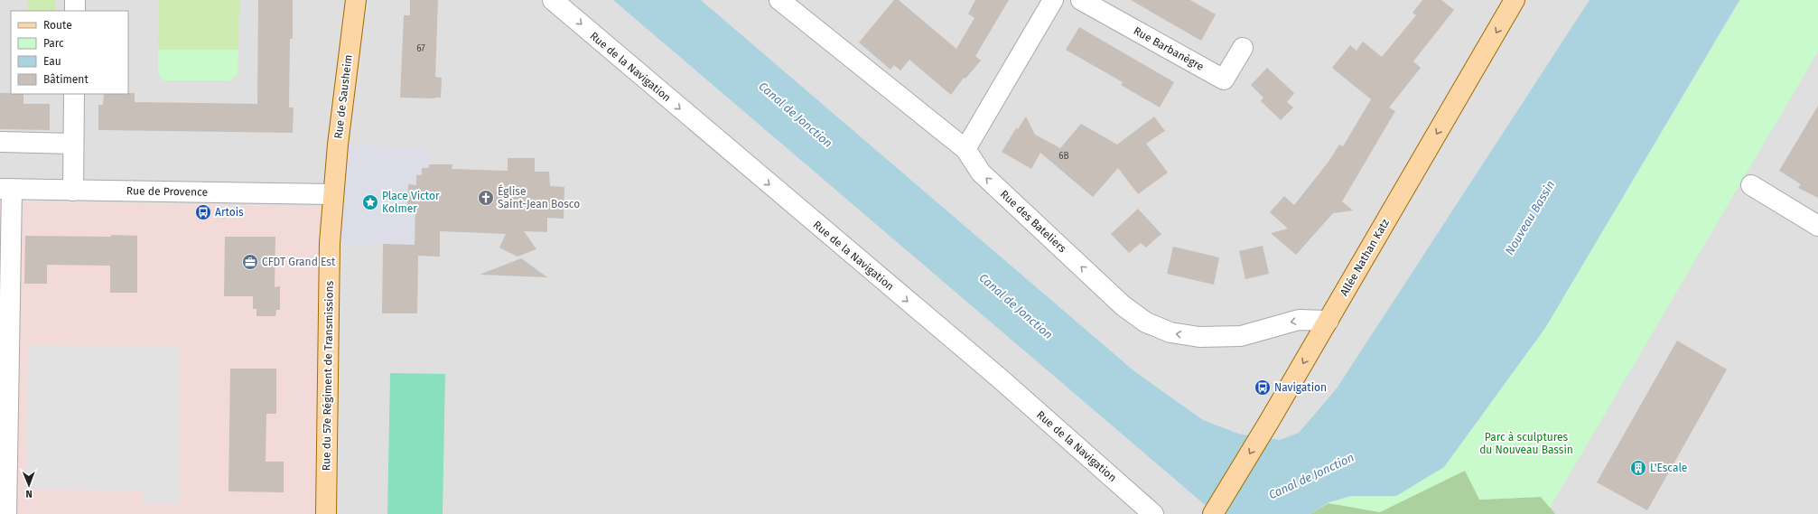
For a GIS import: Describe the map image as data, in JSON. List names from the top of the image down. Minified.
{"streets":{"main road":["Rue de Sausheim","Allée Nathan Katz","Rue du 57e Régiment de Transmissions"],"street":["Rue Barbanègre","Rue de la Navigation","Rue de Provence","Rue des Bateliers"]},"crossings":[["Rue de Sausheim","Rue de Provence"],["Rue de Sausheim","Rue du 57e Régiment de Transmissions"],["Rue de Provence","Rue du 57e Régiment de Transmissions"],["Rue des Bateliers","Allée Nathan Katz"]],"one_way":["Rue de la Navigation","Rue des Bateliers","Allée Nathan Katz"],"water":["Canal de Jonction","Nouveau Bassin"],"parks":["Parc à sculptures du Nouveau Bassin"],"places":{"church":["Église Saint-Jean Bosco"],"place":["Place Victor Kolmer"],"bus stop":["Artois","Navigation"],"office":["CFDT Grand Est"],"building":["L'Escale"]},"house_numbers":["67","6B"],"legend":["Route","Parc","Eau","Bâtiment"],"north":"bottom"}
